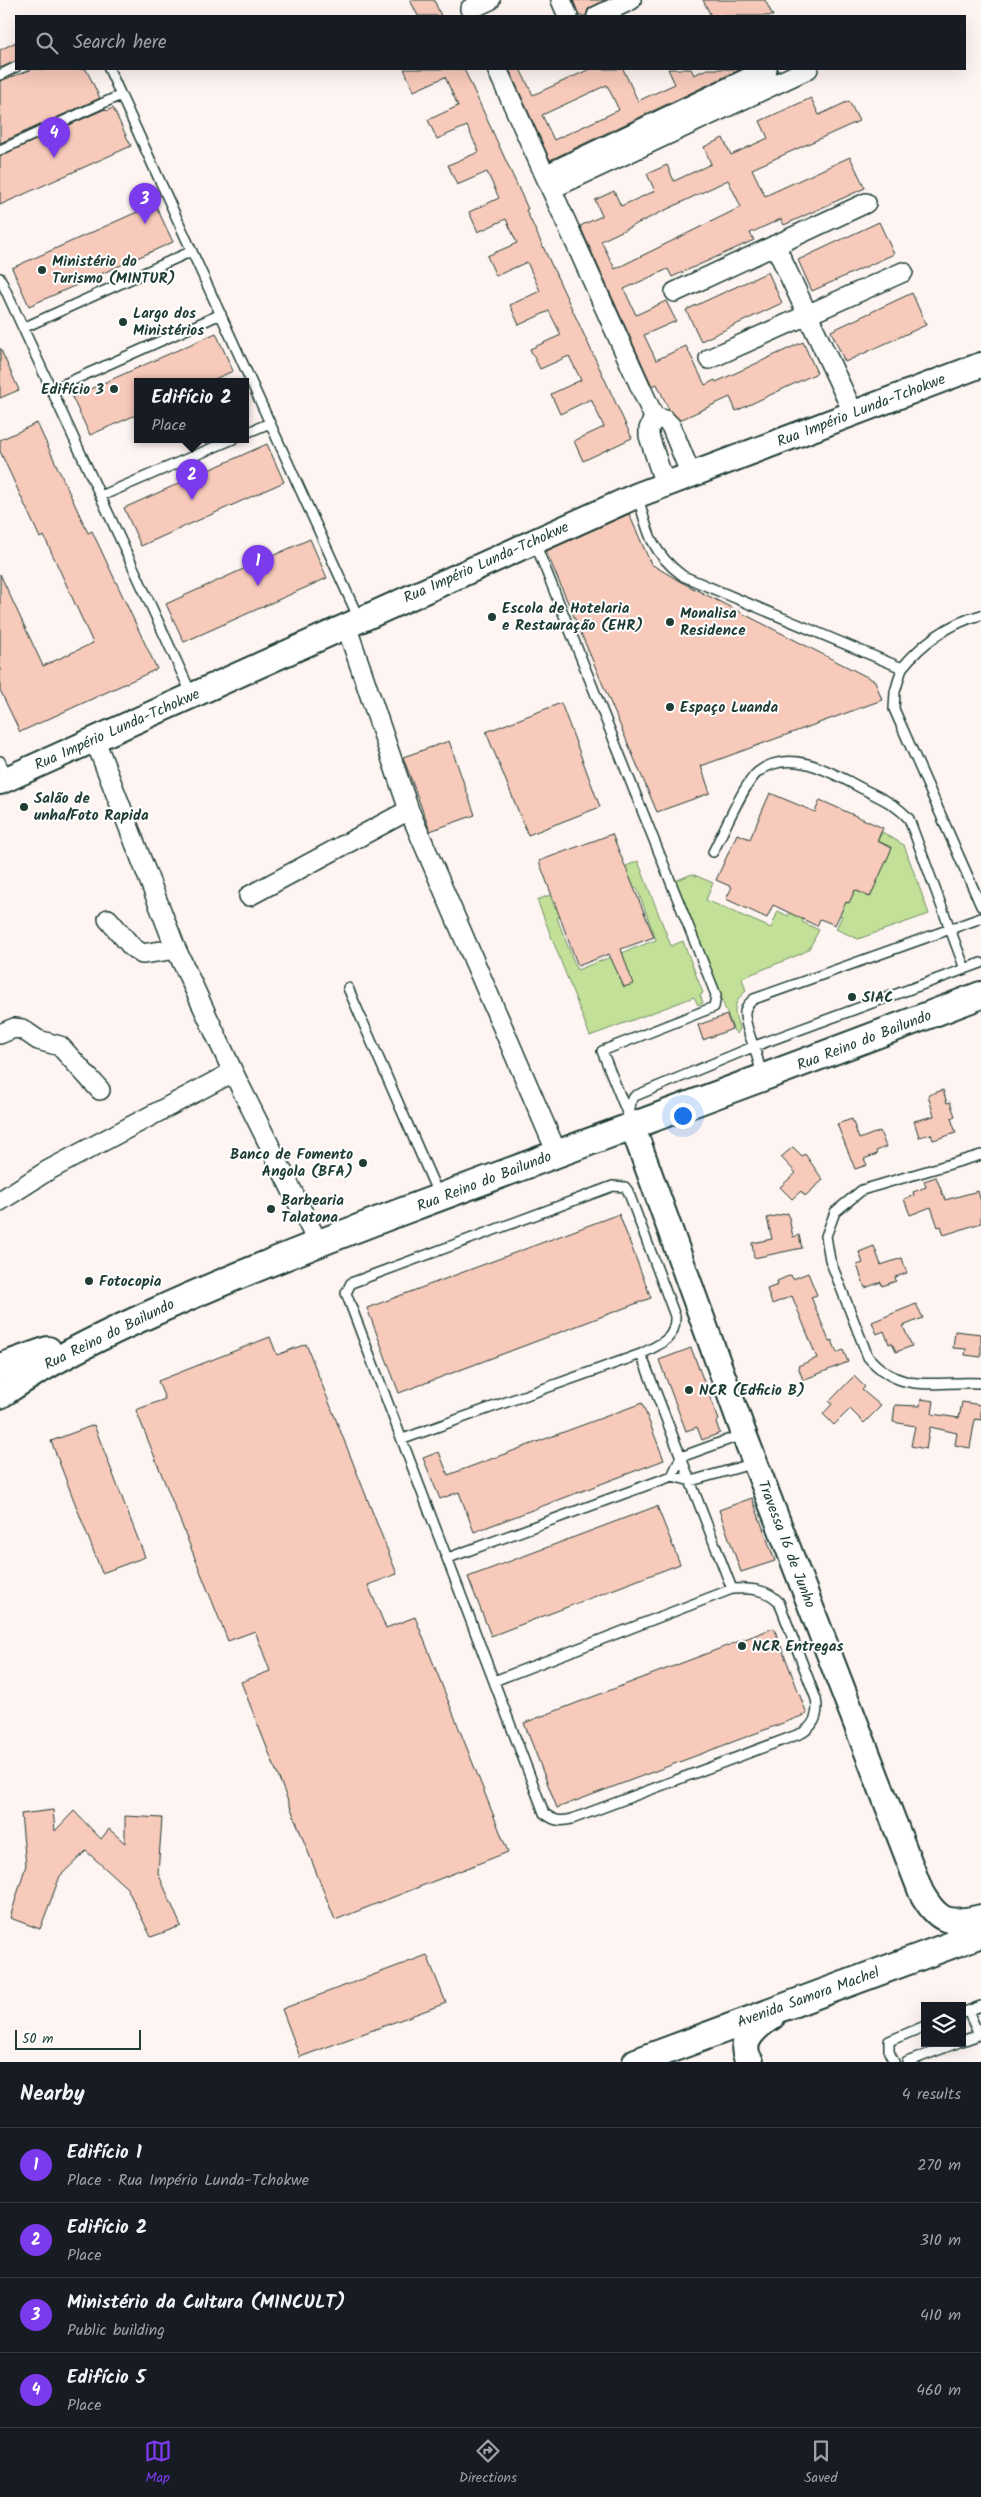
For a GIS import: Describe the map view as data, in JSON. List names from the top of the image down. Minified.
{"streets":{"main road":["Rua Reino do Bailundo","Avenida Samora Machel"],"street":["Rua Império Lunda-Tchokwe","Travessa 16 de Junho"]},"crossings":[["Rua Reino do Bailundo","Travessa 16 de Junho"],["Travessa 16 de Junho","Avenida Samora Machel"]],"places":["Ministério do Turismo (MINTUR)","Largo dos Ministérios","Edifício 3","Escola de Hotelaria e Restauração (EHR)","Monalisa Residence","Espaço Luanda","Salão de unha/Foto Rapida","SIAC","Banco de Fomento Angola (BFA)","Barbearia Talatona","Fotocopia","NCR (Edficio B)","NCR Entregas"],"scale_bar":"50 m","page":{"search":"Search here","pins":["4","3","2","1"],"popup":["Edifício 2","Place"],"scale":"50 m","heading":["Nearby","4 results"],"list":[{"mark":"1","name":"Edifício 1","note":"Place · Rua Império Lunda-Tchokwe","value":"270 m"},{"mark":"2","name":"Edifício 2","note":"Place","value":"310 m"},{"mark":"3","name":"Ministério da Cultura (MINCULT)","note":"Public building","value":"410 m"},{"mark":"4","name":"Edifício 5","note":"Place","value":"460 m"}],"nav":["Map","Directions","Saved"]}}
